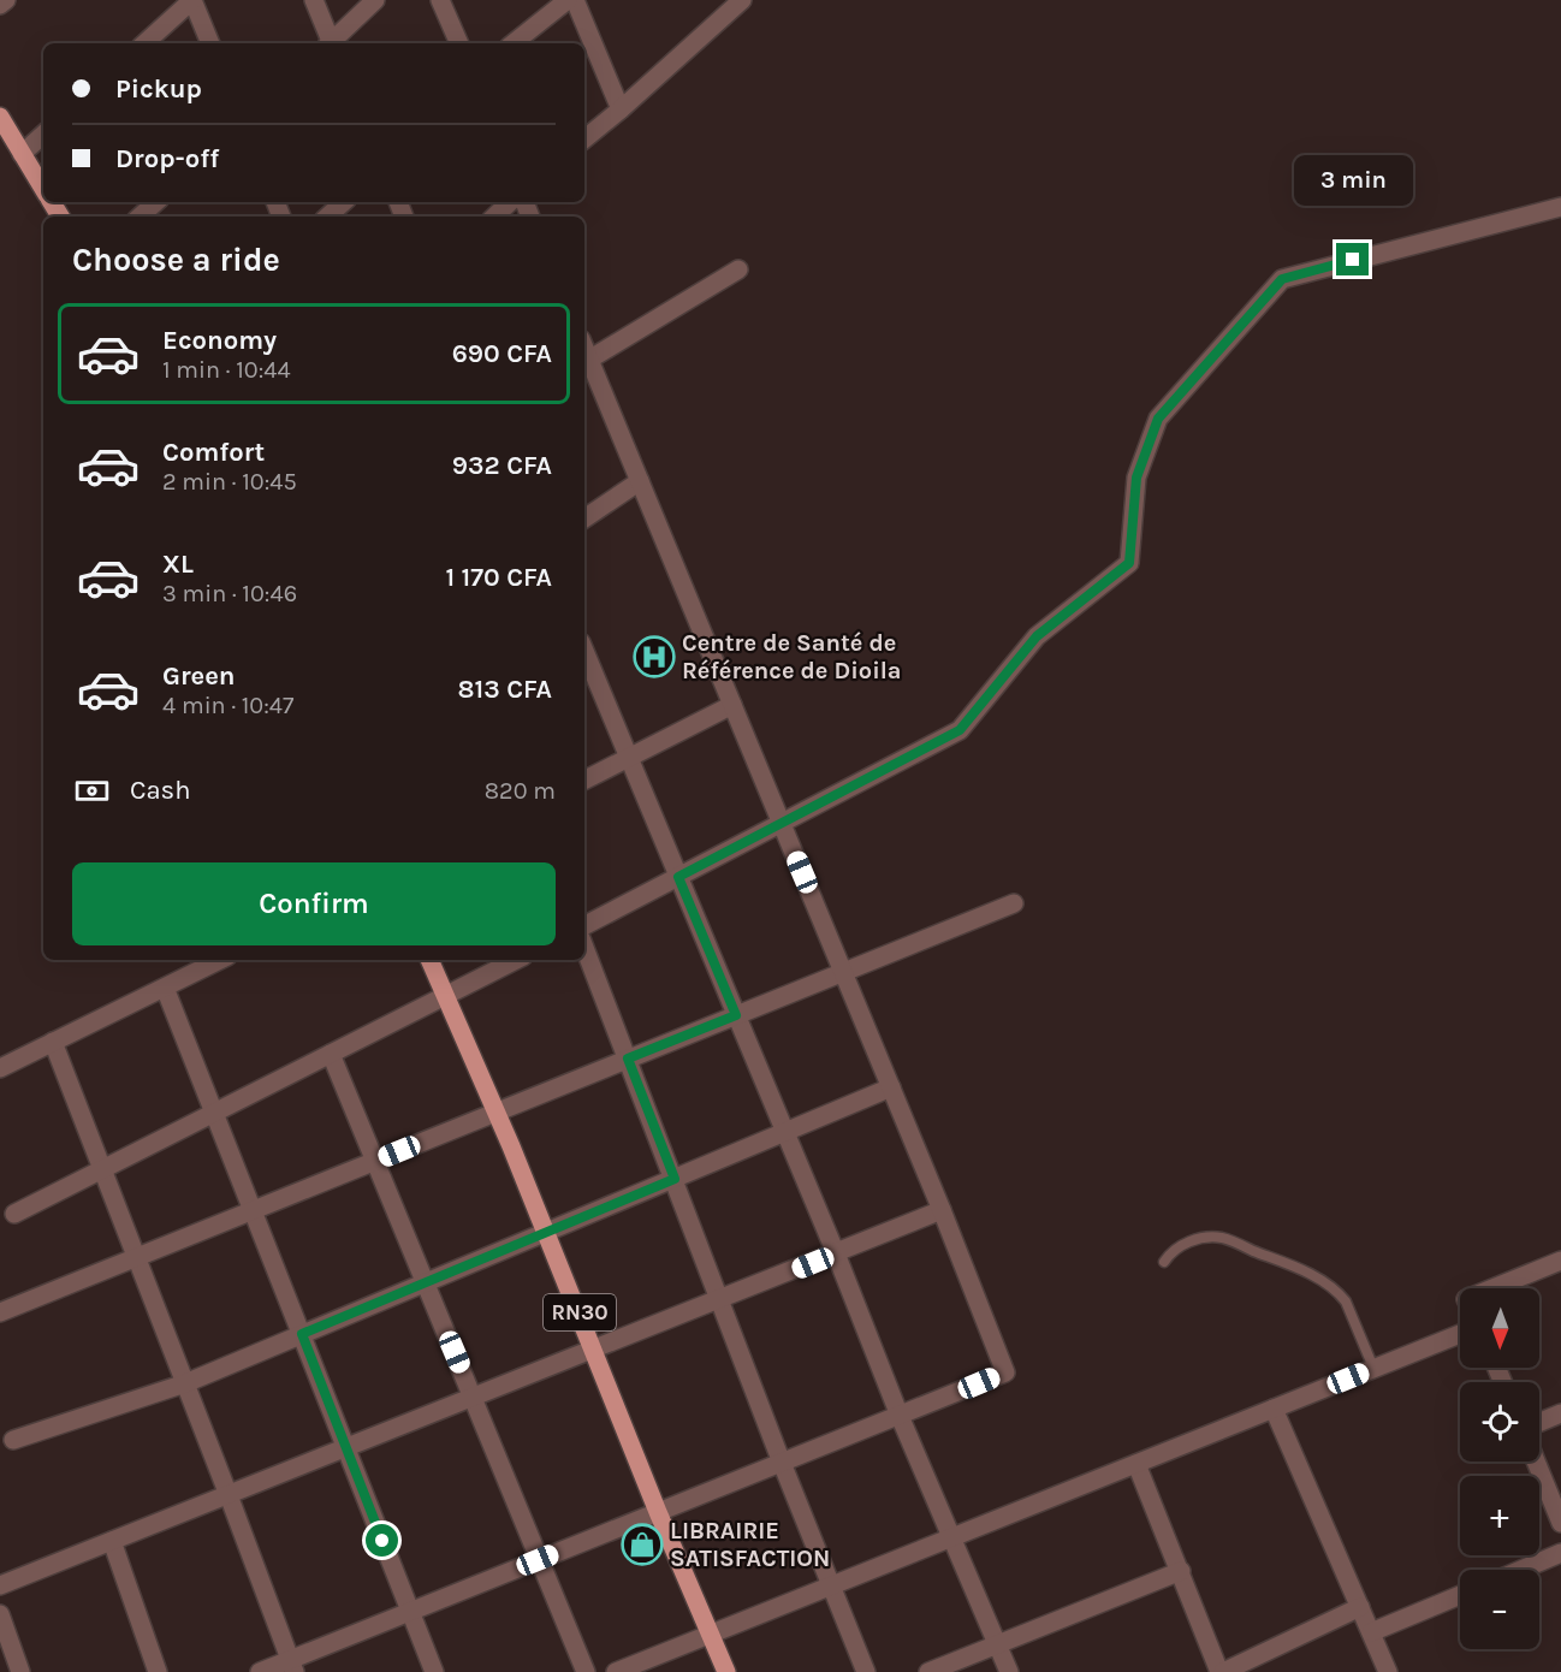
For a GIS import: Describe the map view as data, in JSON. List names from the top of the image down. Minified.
{"streets":{"main road":["RN30"]},"places":{"hospital":["Centre de Santé de Référence de Dioila"],"shop":["LIBRAIRIE SATISFACTION"]},"north":"bottom","page":{"banner":["Pickup","Drop-off"],"bubble":"3 min","heading":"Choose a ride","list":[{"name":"Economy","note":"1 min · 10:44","value":"690 CFA"},{"name":"Comfort","note":"2 min · 10:45","value":"932 CFA"},{"name":"XL","note":"3 min · 10:46","value":"1 170 CFA"},{"name":"Green","note":"4 min · 10:47","value":"813 CFA"}],"pay":["Cash","820 m"],"buttons":"Confirm","map_buttons":["+","−"]}}
